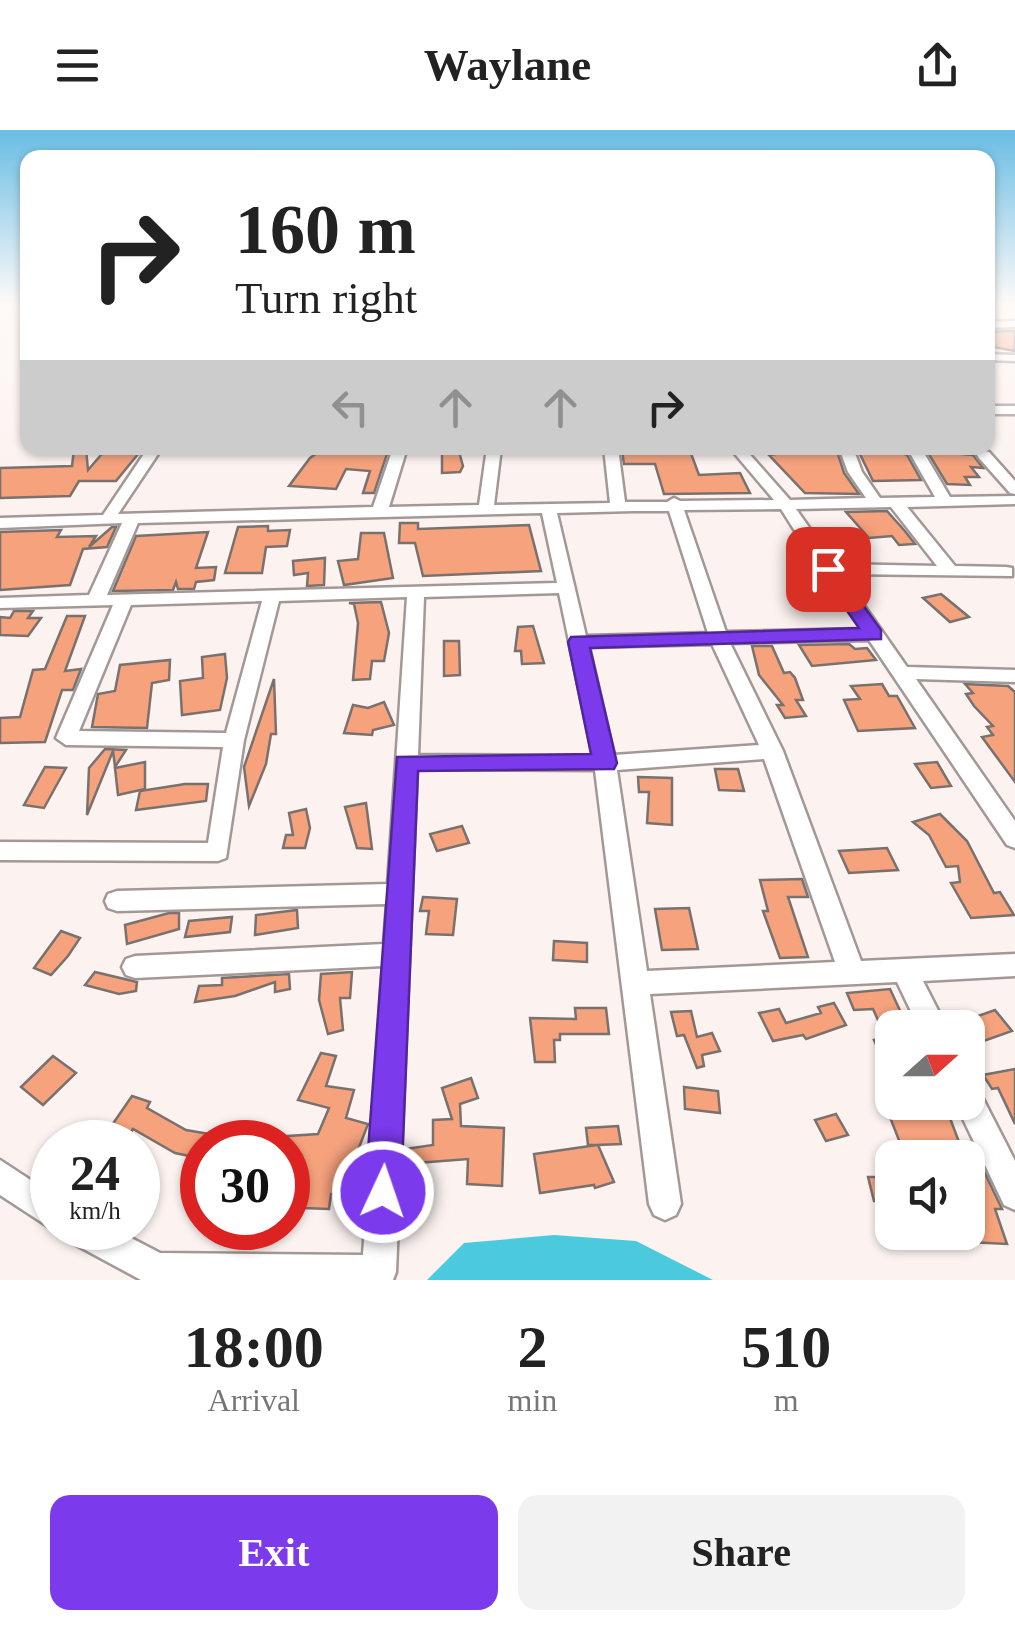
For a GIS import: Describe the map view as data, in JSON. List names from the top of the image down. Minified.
{"north":"right","page":{"header":"Waylane","turn":["160 m","Turn right"],"speed":"24 km/h","limit":"30","eta":["18:00","Arrival","2","min","510","m"],"buttons":["Exit","Share"]}}
